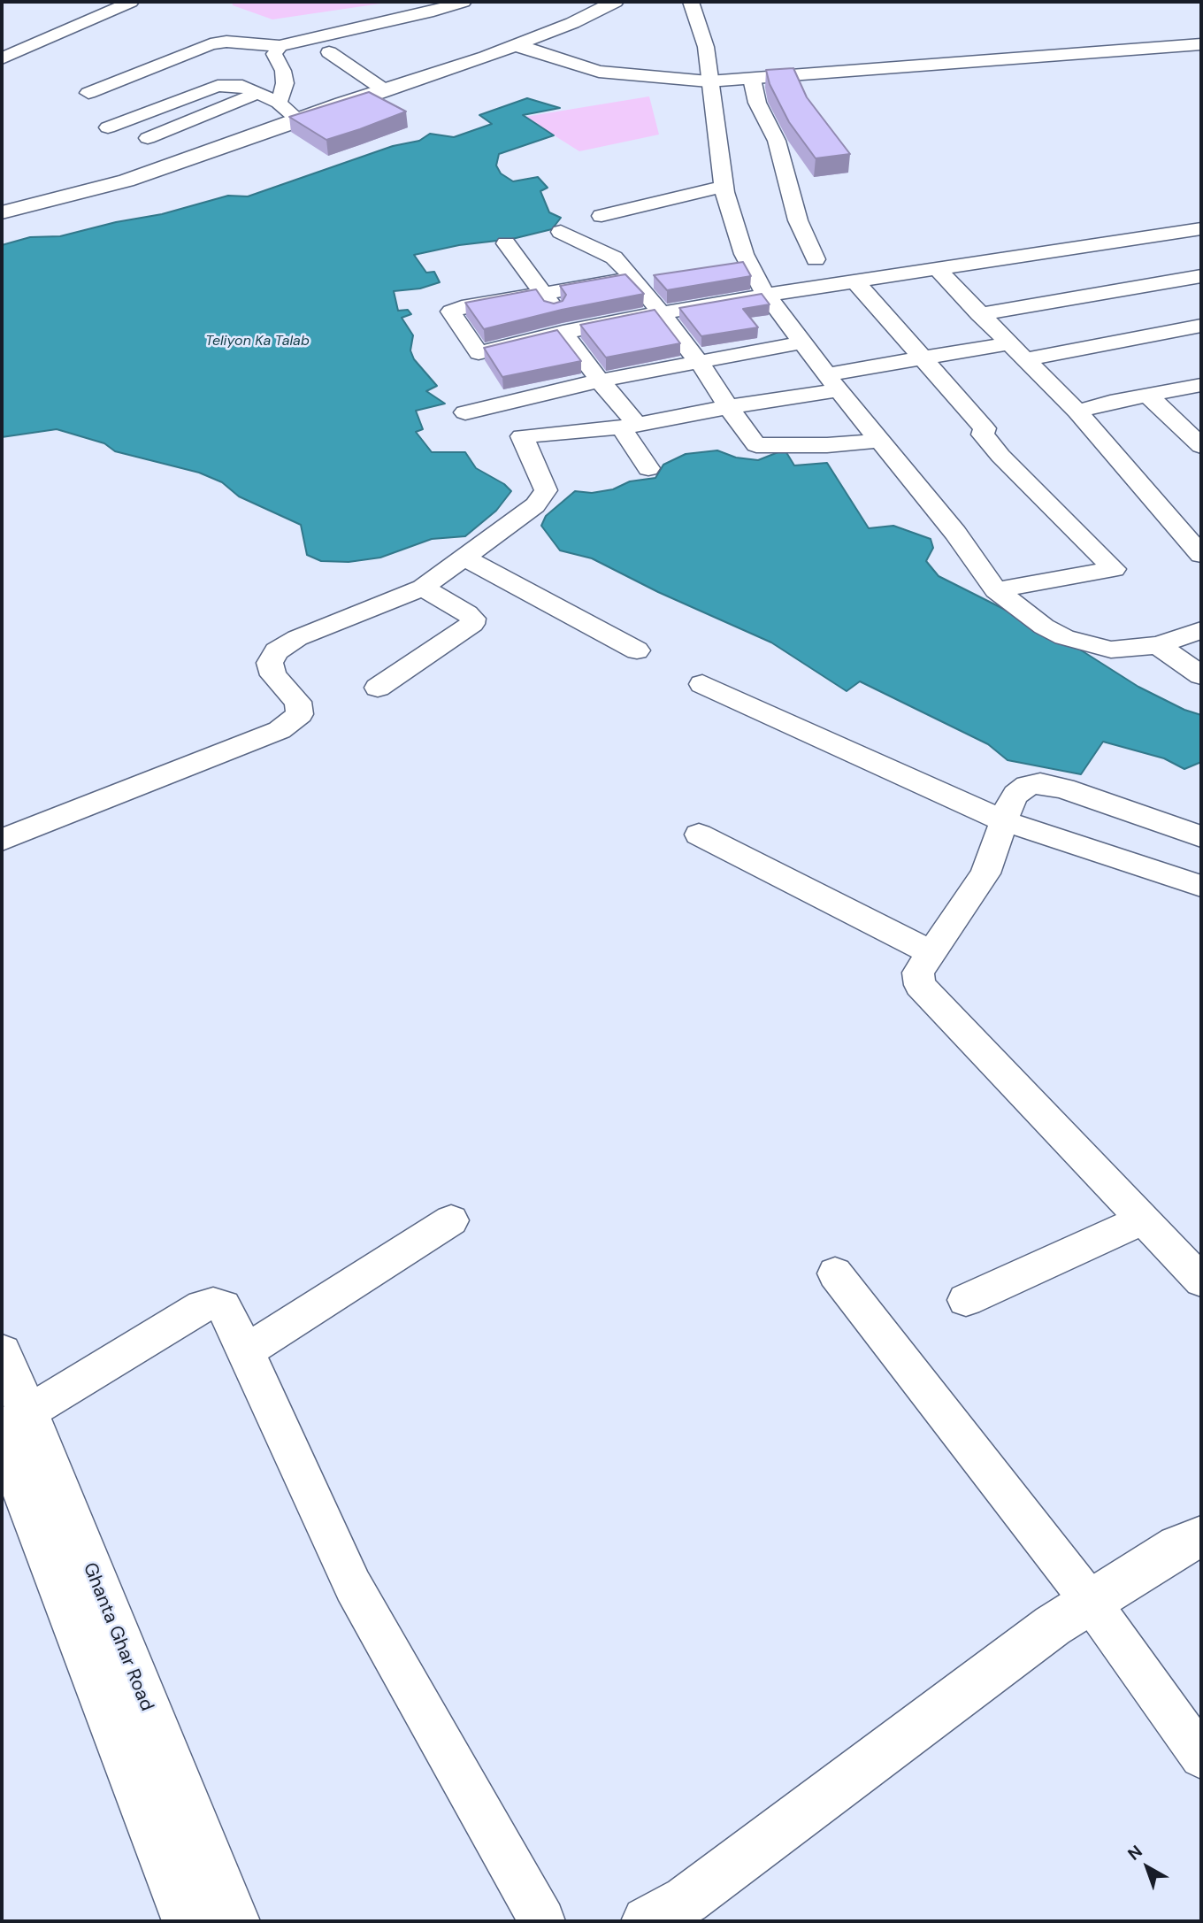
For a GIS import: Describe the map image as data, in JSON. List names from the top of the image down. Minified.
{"streets":{"street":["Ghanta Ghar Road"]},"water":["Teliyon Ka Talab"],"north":"top left"}
